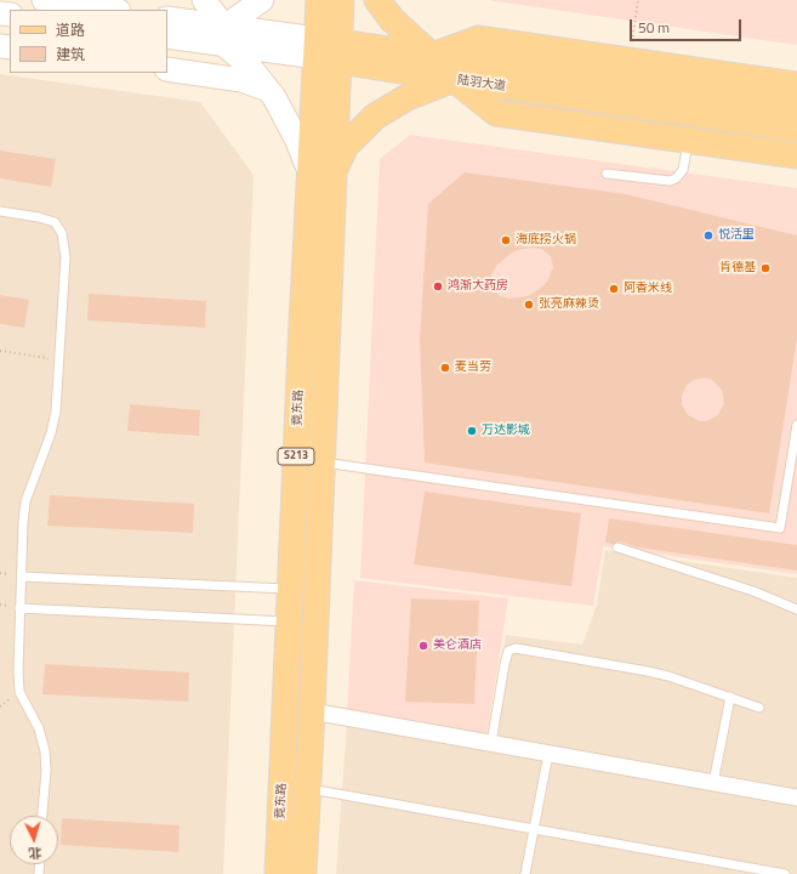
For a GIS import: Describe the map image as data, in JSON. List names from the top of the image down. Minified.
{"streets":{"main road":["陆羽大道","竟东路","S213"]},"crossings":[["陆羽大道","竟东路"]],"places":["悦活里","海底捞火锅","肯德基","鸿渐大药房","阿香米线","张亮麻辣烫","麦当劳","万达影城","美仑酒店"],"legend":["道路","建筑"],"scale_bar":"50 m","north":"bottom"}
